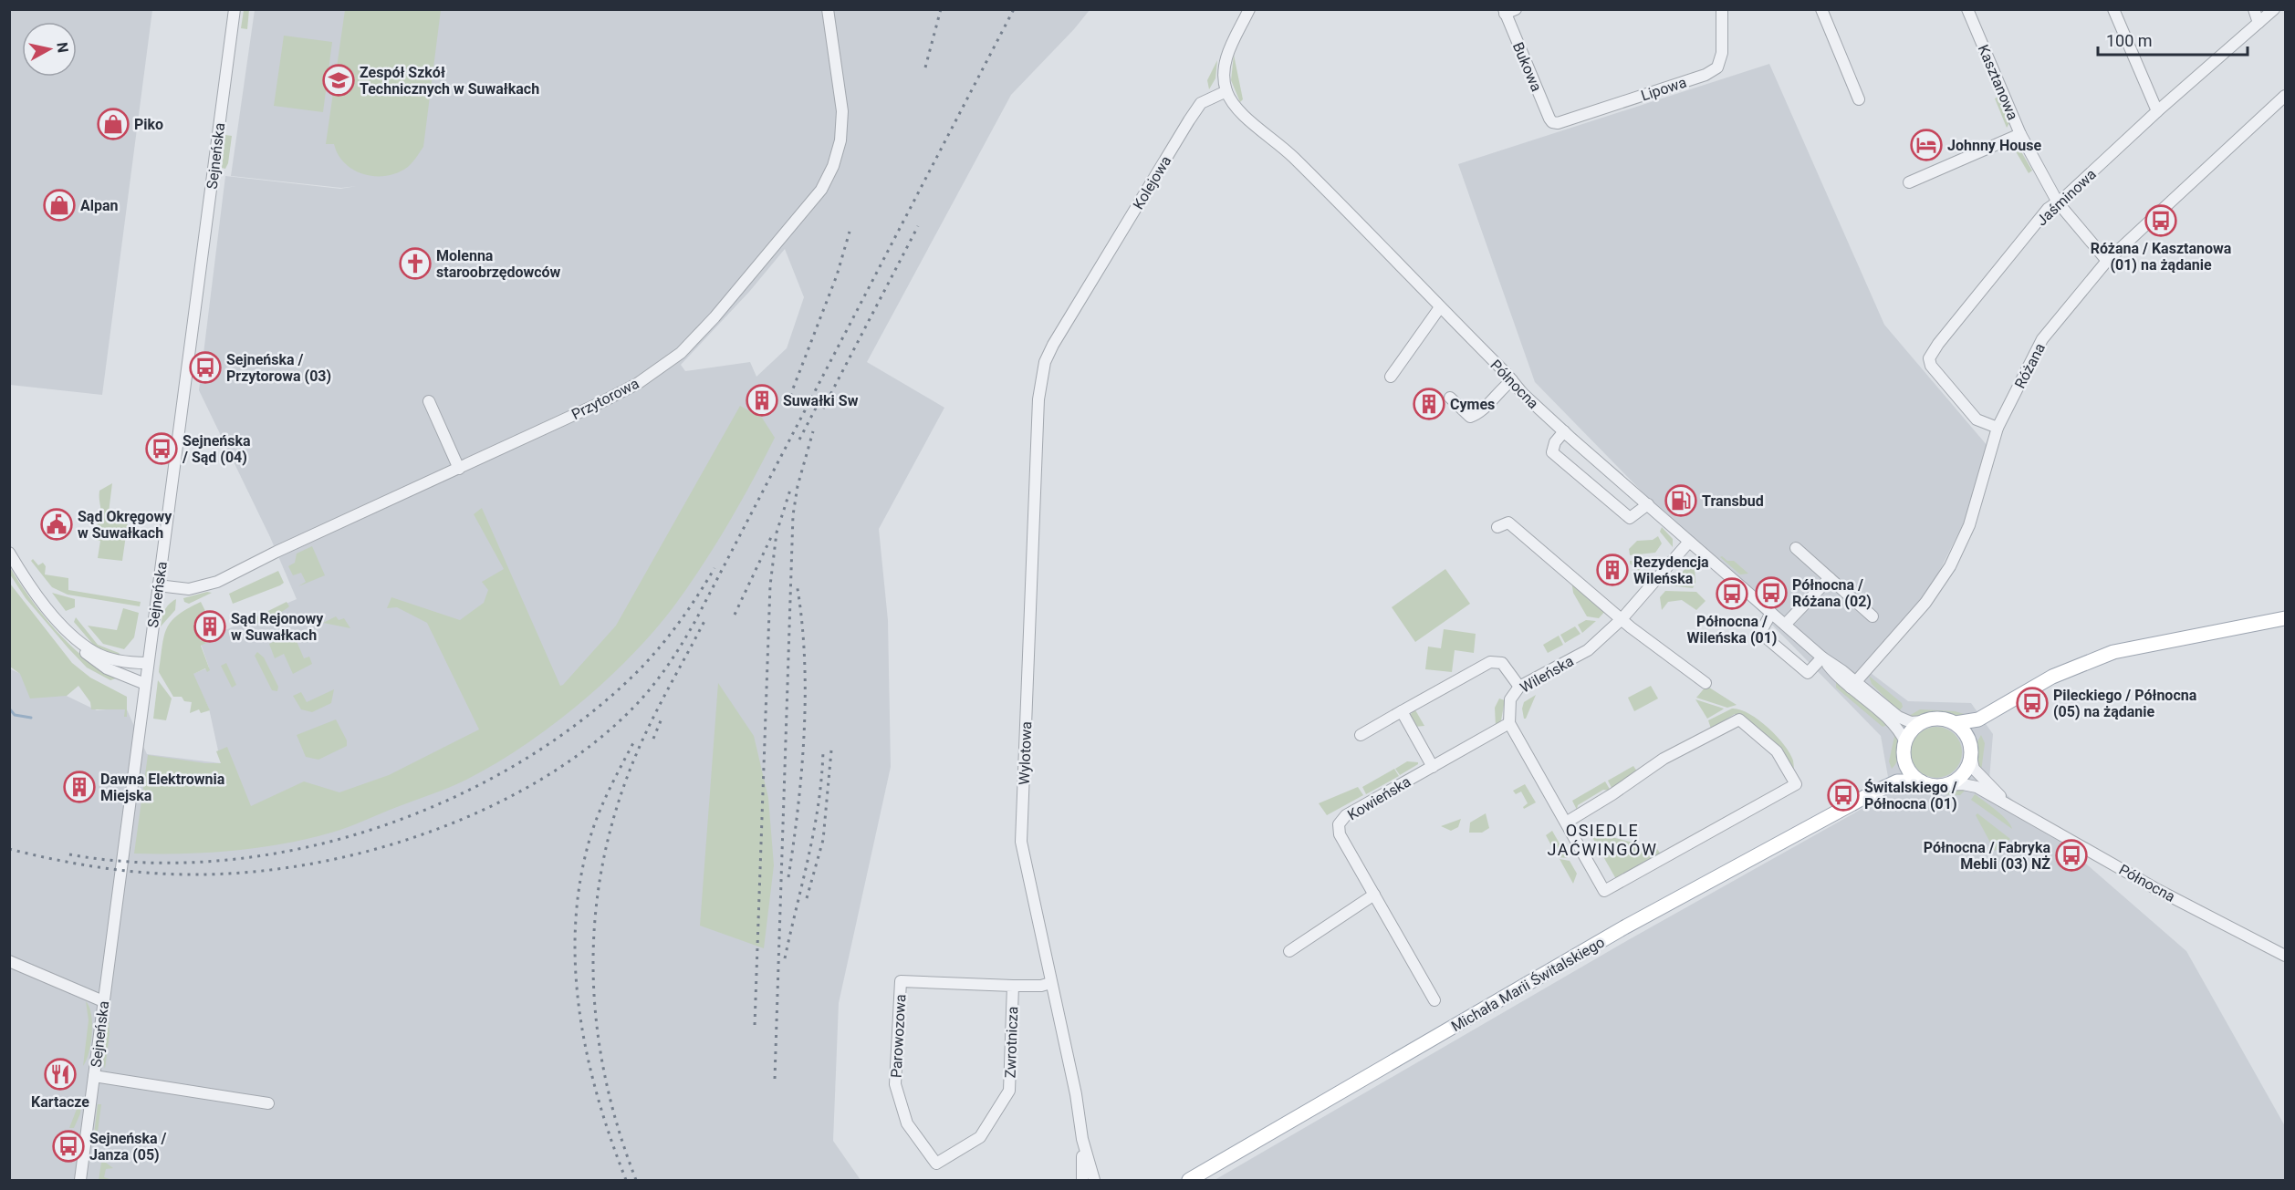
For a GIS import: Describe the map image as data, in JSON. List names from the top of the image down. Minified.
{"streets":{"main road":["Michała Marii Świtalskiego"],"street":["Bukowa","Kasztanowa","Lipowa","Sejneńska","Kolejowa","Jaśminowa","Różana","Północna","Przytorowa","Wileńska","Wylotowa","Kowieńska","Parowozowa","Zwrotnicza"]},"crossings":[["Bukowa","Lipowa"],["Kasztanowa","Jaśminowa"],["Kasztanowa","Różana"],["Sejneńska","Przytorowa"],["Kolejowa","Północna"],["Kolejowa","Wylotowa"],["Jaśminowa","Różana"],["Różana","Północna"],["Północna","Wileńska"],["Północna","Michała Marii Świtalskiego"],["Wileńska","Kowieńska"],["Wylotowa","Parowozowa"],["Parowozowa","Zwrotnicza"]],"districts":["OSIEDLE JAĆWINGÓW"],"places":{"school or university":["Zespół Szkół Technicznych w Suwałkach"],"shop":["Piko","Alpan"],"hotel":["Johnny House"],"bus stop":["Różana / Kasztanowa (01) na żądanie","Sejneńska / Przytorowa (03)","Sejneńska / Sąd (04)","Północna / Różana (02)","Północna / Wileńska (01)","Pileckiego / Północna (05) na żądanie","Świtalskiego / Północna (01)","Północna / Fabryka Mebli (03) NŻ","Sejneńska / Janza (05)"],"church":["Molenna staroobrzędowców"],"building":["Suwałki Sw","Cymes","Rezydencja Wileńska","Sąd Rejonowy w Suwałkach","Dawna Elektrownia Miejska"],"fuel station":["Transbud"],"public building":["Sąd Okręgowy w Suwałkach"],"restaurant":["Kartacze"]},"scale_bar":"100 m","north":"right"}
